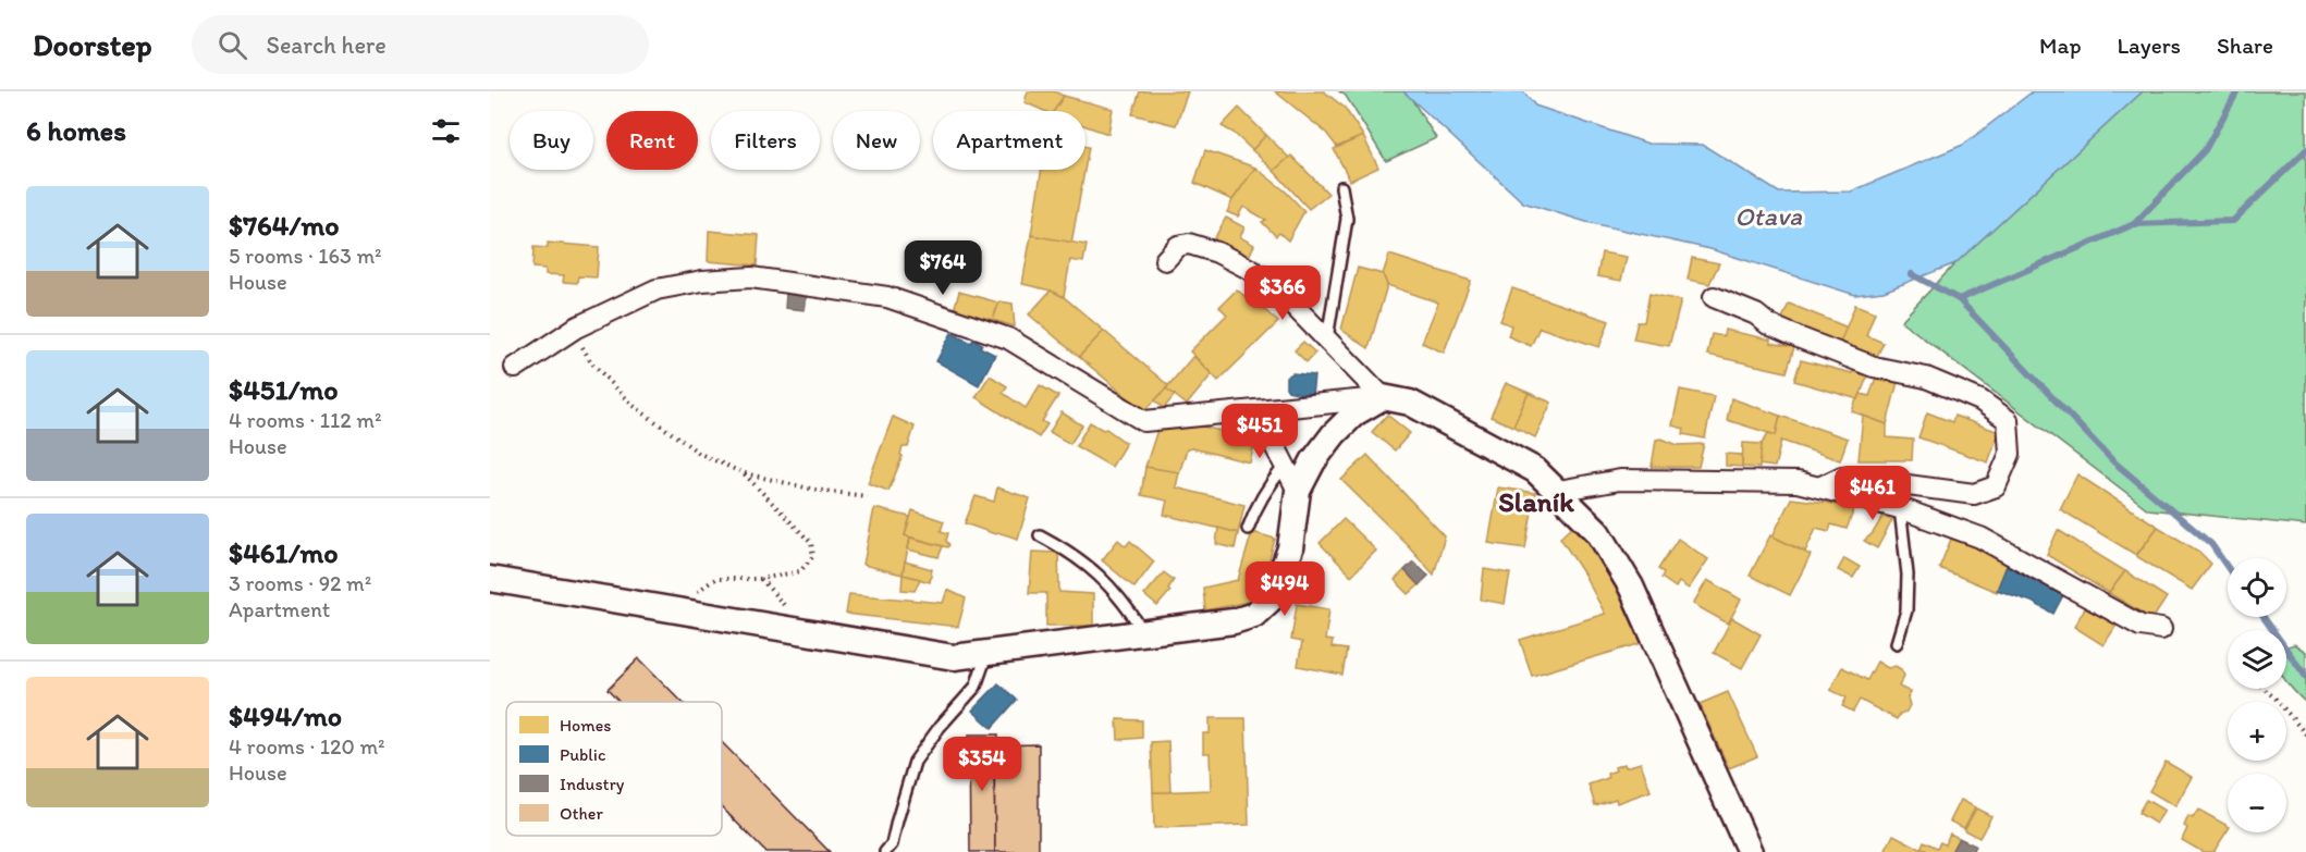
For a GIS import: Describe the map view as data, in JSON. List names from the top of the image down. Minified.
{"districts":["Slaník"],"water":["Otava"],"legend":["Homes","Public","Industry","Other"],"page":{"header":"Doorstep","search":"Search here","nav":["Map","Layers","Share"],"heading":"6 homes","chip":["Buy","Rent","Filters","New","Apartment"],"list":[{"name":"$764/mo","note":"5 rooms · 163 m² · House"},{"name":"$451/mo","note":"4 rooms · 112 m² · House"},{"name":"$461/mo","note":"3 rooms · 92 m² · Apartment"},{"name":"$494/mo","note":"4 rooms · 120 m² · House"}],"price":["$764","$366","$451","$461","$494","$354"],"map_buttons":["+","−"]}}
